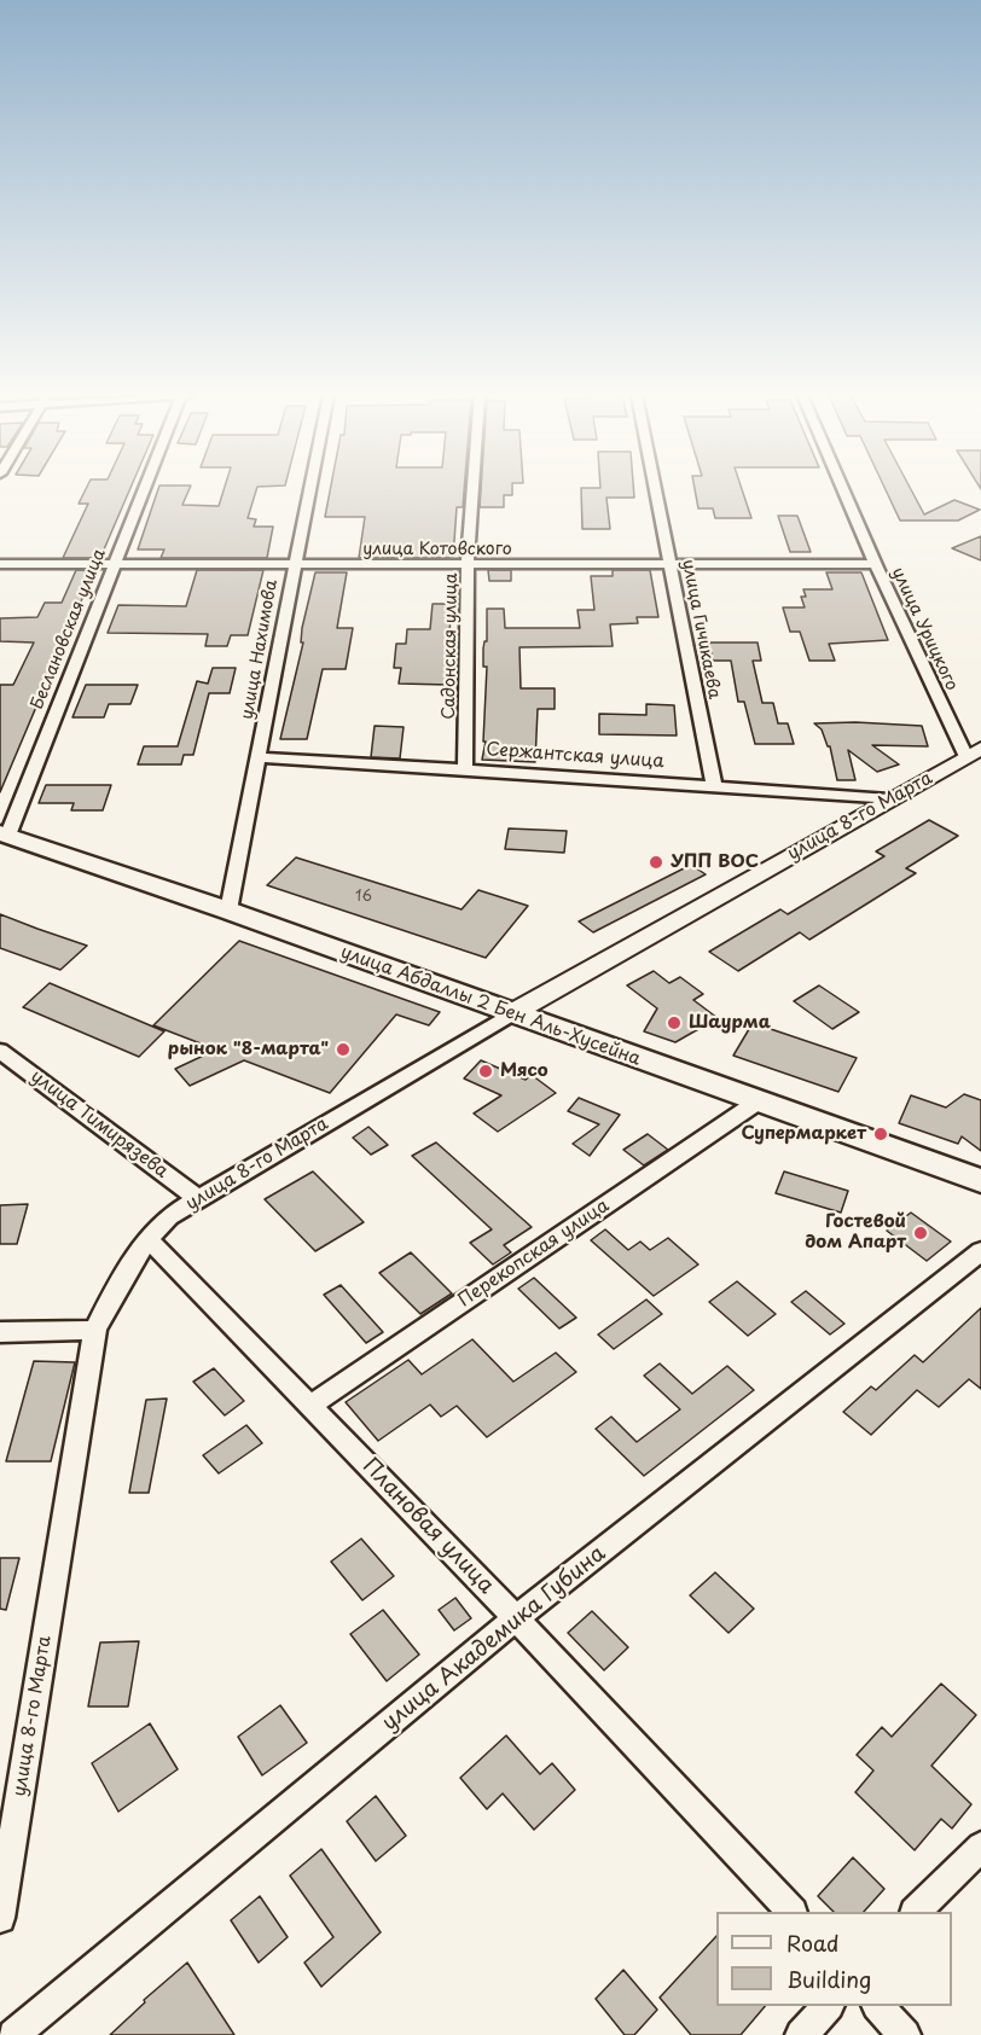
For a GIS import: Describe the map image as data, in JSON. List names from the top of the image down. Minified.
{"streets":{"main road":["улица Абдаллы 2 Бен Аль-Хусейна"],"street":["улица Котовского","Беслановская улица","улица Гичикаева","улица Урицкого","Садонская улица","улица Нахимова","Сержантская улица","улица 8-го Марта","улица Тимирязева","Перекопская улица","Плановая улица","улица Академика Губина"]},"crossings":[["улица Котовского","Беслановская улица"],["улица Котовского","улица Гичикаева"],["улица Котовского","улица Урицкого"],["улица Котовского","Садонская улица"],["улица Котовского","улица Нахимова"],["Беслановская улица","улица Абдаллы 2 Бен Аль-Хусейна"],["улица Гичикаева","Сержантская улица"],["улица Урицкого","улица 8-го Марта"],["Садонская улица","Сержантская улица"],["улица Нахимова","Сержантская улица"],["улица Нахимова","улица Абдаллы 2 Бен Аль-Хусейна"],["Сержантская улица","улица 8-го Марта"],["улица 8-го Марта","улица Абдаллы 2 Бен Аль-Хусейна"],["улица 8-го Марта","улица Тимирязева"],["улица 8-го Марта","Плановая улица"],["улица Абдаллы 2 Бен Аль-Хусейна","Перекопская улица"],["Перекопская улица","Плановая улица"],["Плановая улица","улица Академика Губина"]],"places":["УПП ВОС","Шаурма","рынок \"8-марта\"","Мясо","Супермаркет","Гостевой дом Апарт"],"house_numbers":["16"],"legend":["Road","Building"]}
